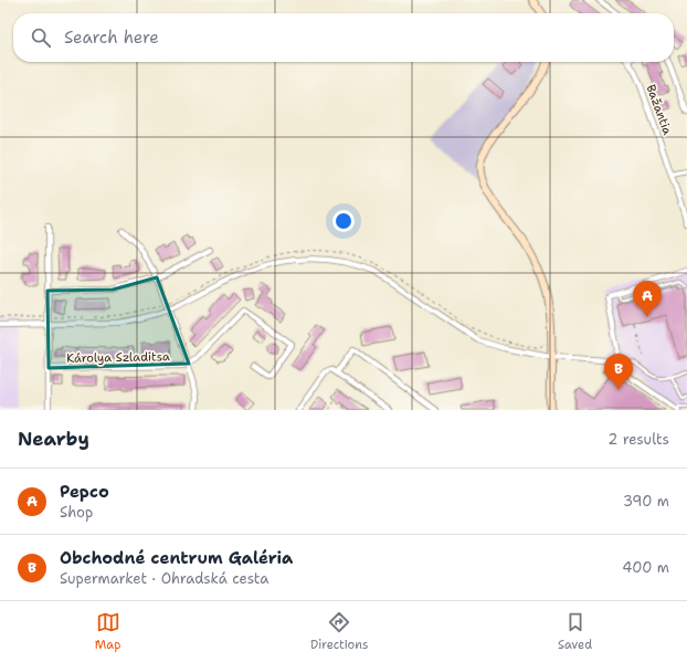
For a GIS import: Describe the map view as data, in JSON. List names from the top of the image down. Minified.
{"streets":{"street":["Bažantia","Károlya Szladitsa"]},"page":{"search":"Search here","pins":["A","B"],"heading":["Nearby","2 results"],"list":[{"mark":"A","name":"Pepco","note":"Shop","value":"390 m"},{"mark":"B","name":"Obchodné centrum Galéria","note":"Supermarket · Ohradská cesta","value":"400 m"}],"nav":["Map","Directions","Saved"]}}
